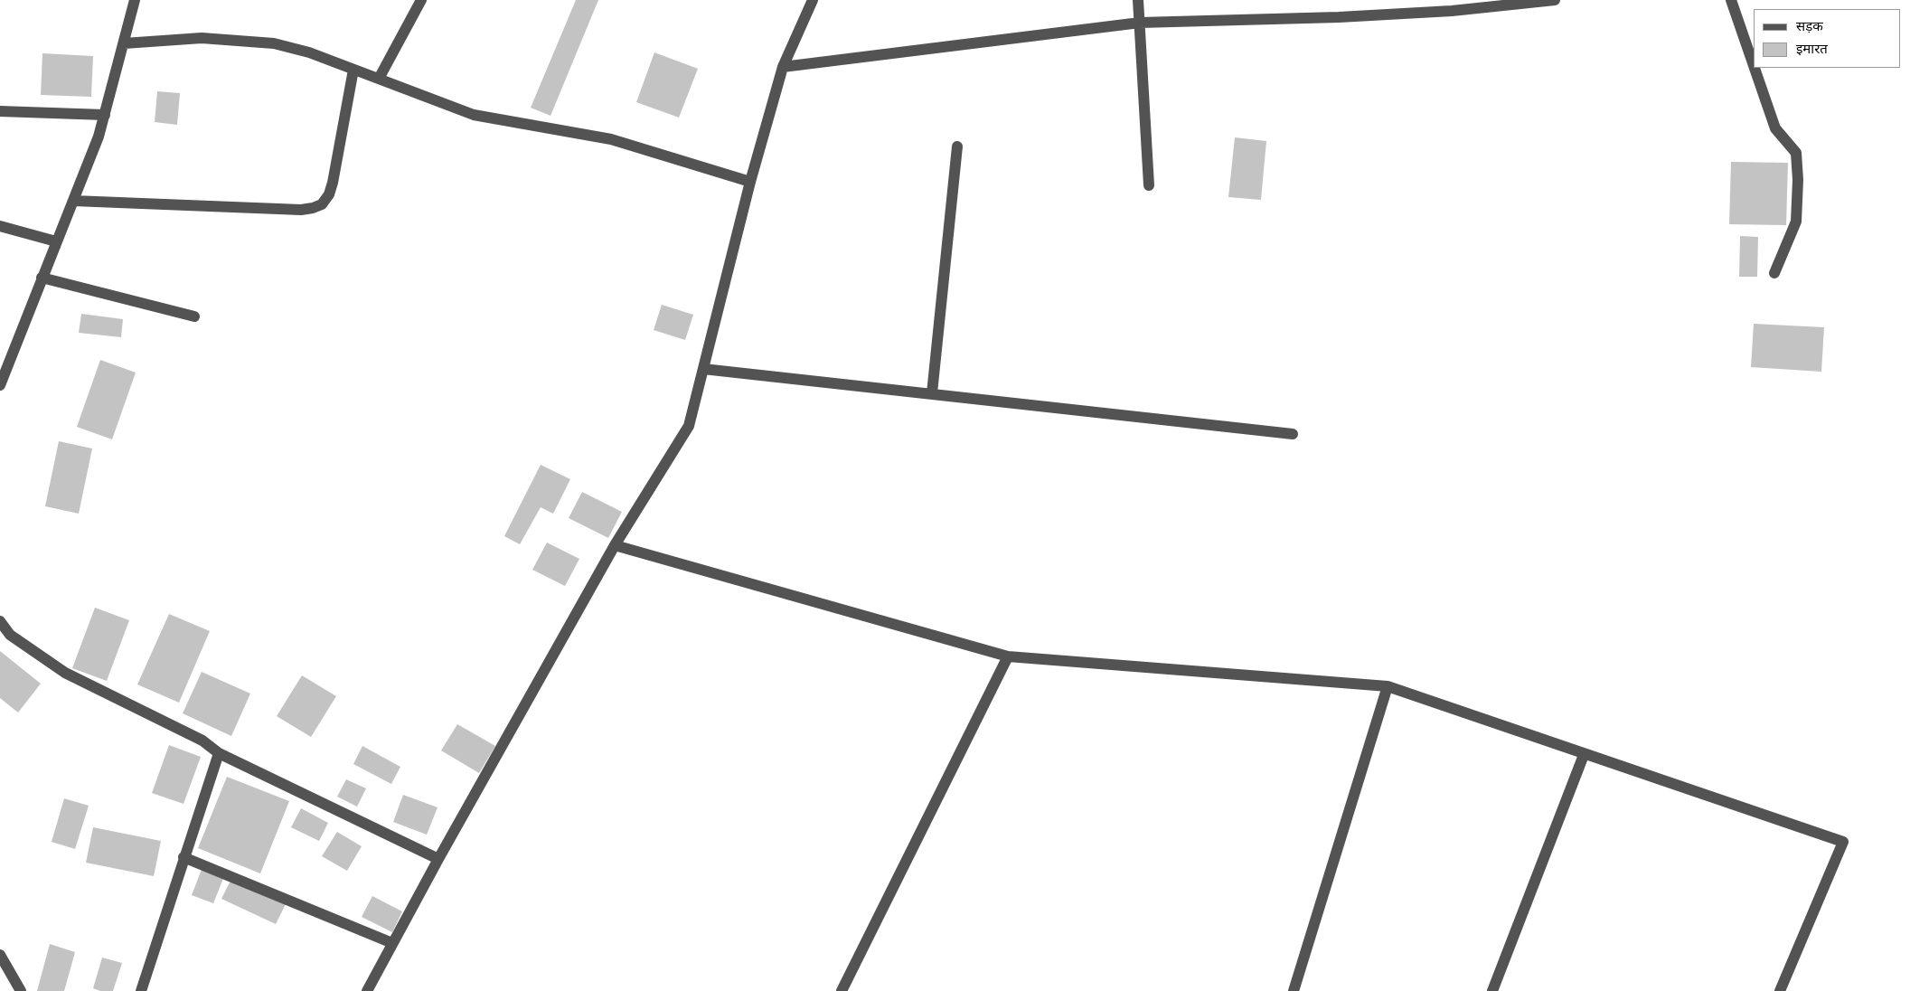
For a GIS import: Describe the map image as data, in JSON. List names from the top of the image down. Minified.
{"legend":["सड़क","इमारत"]}
